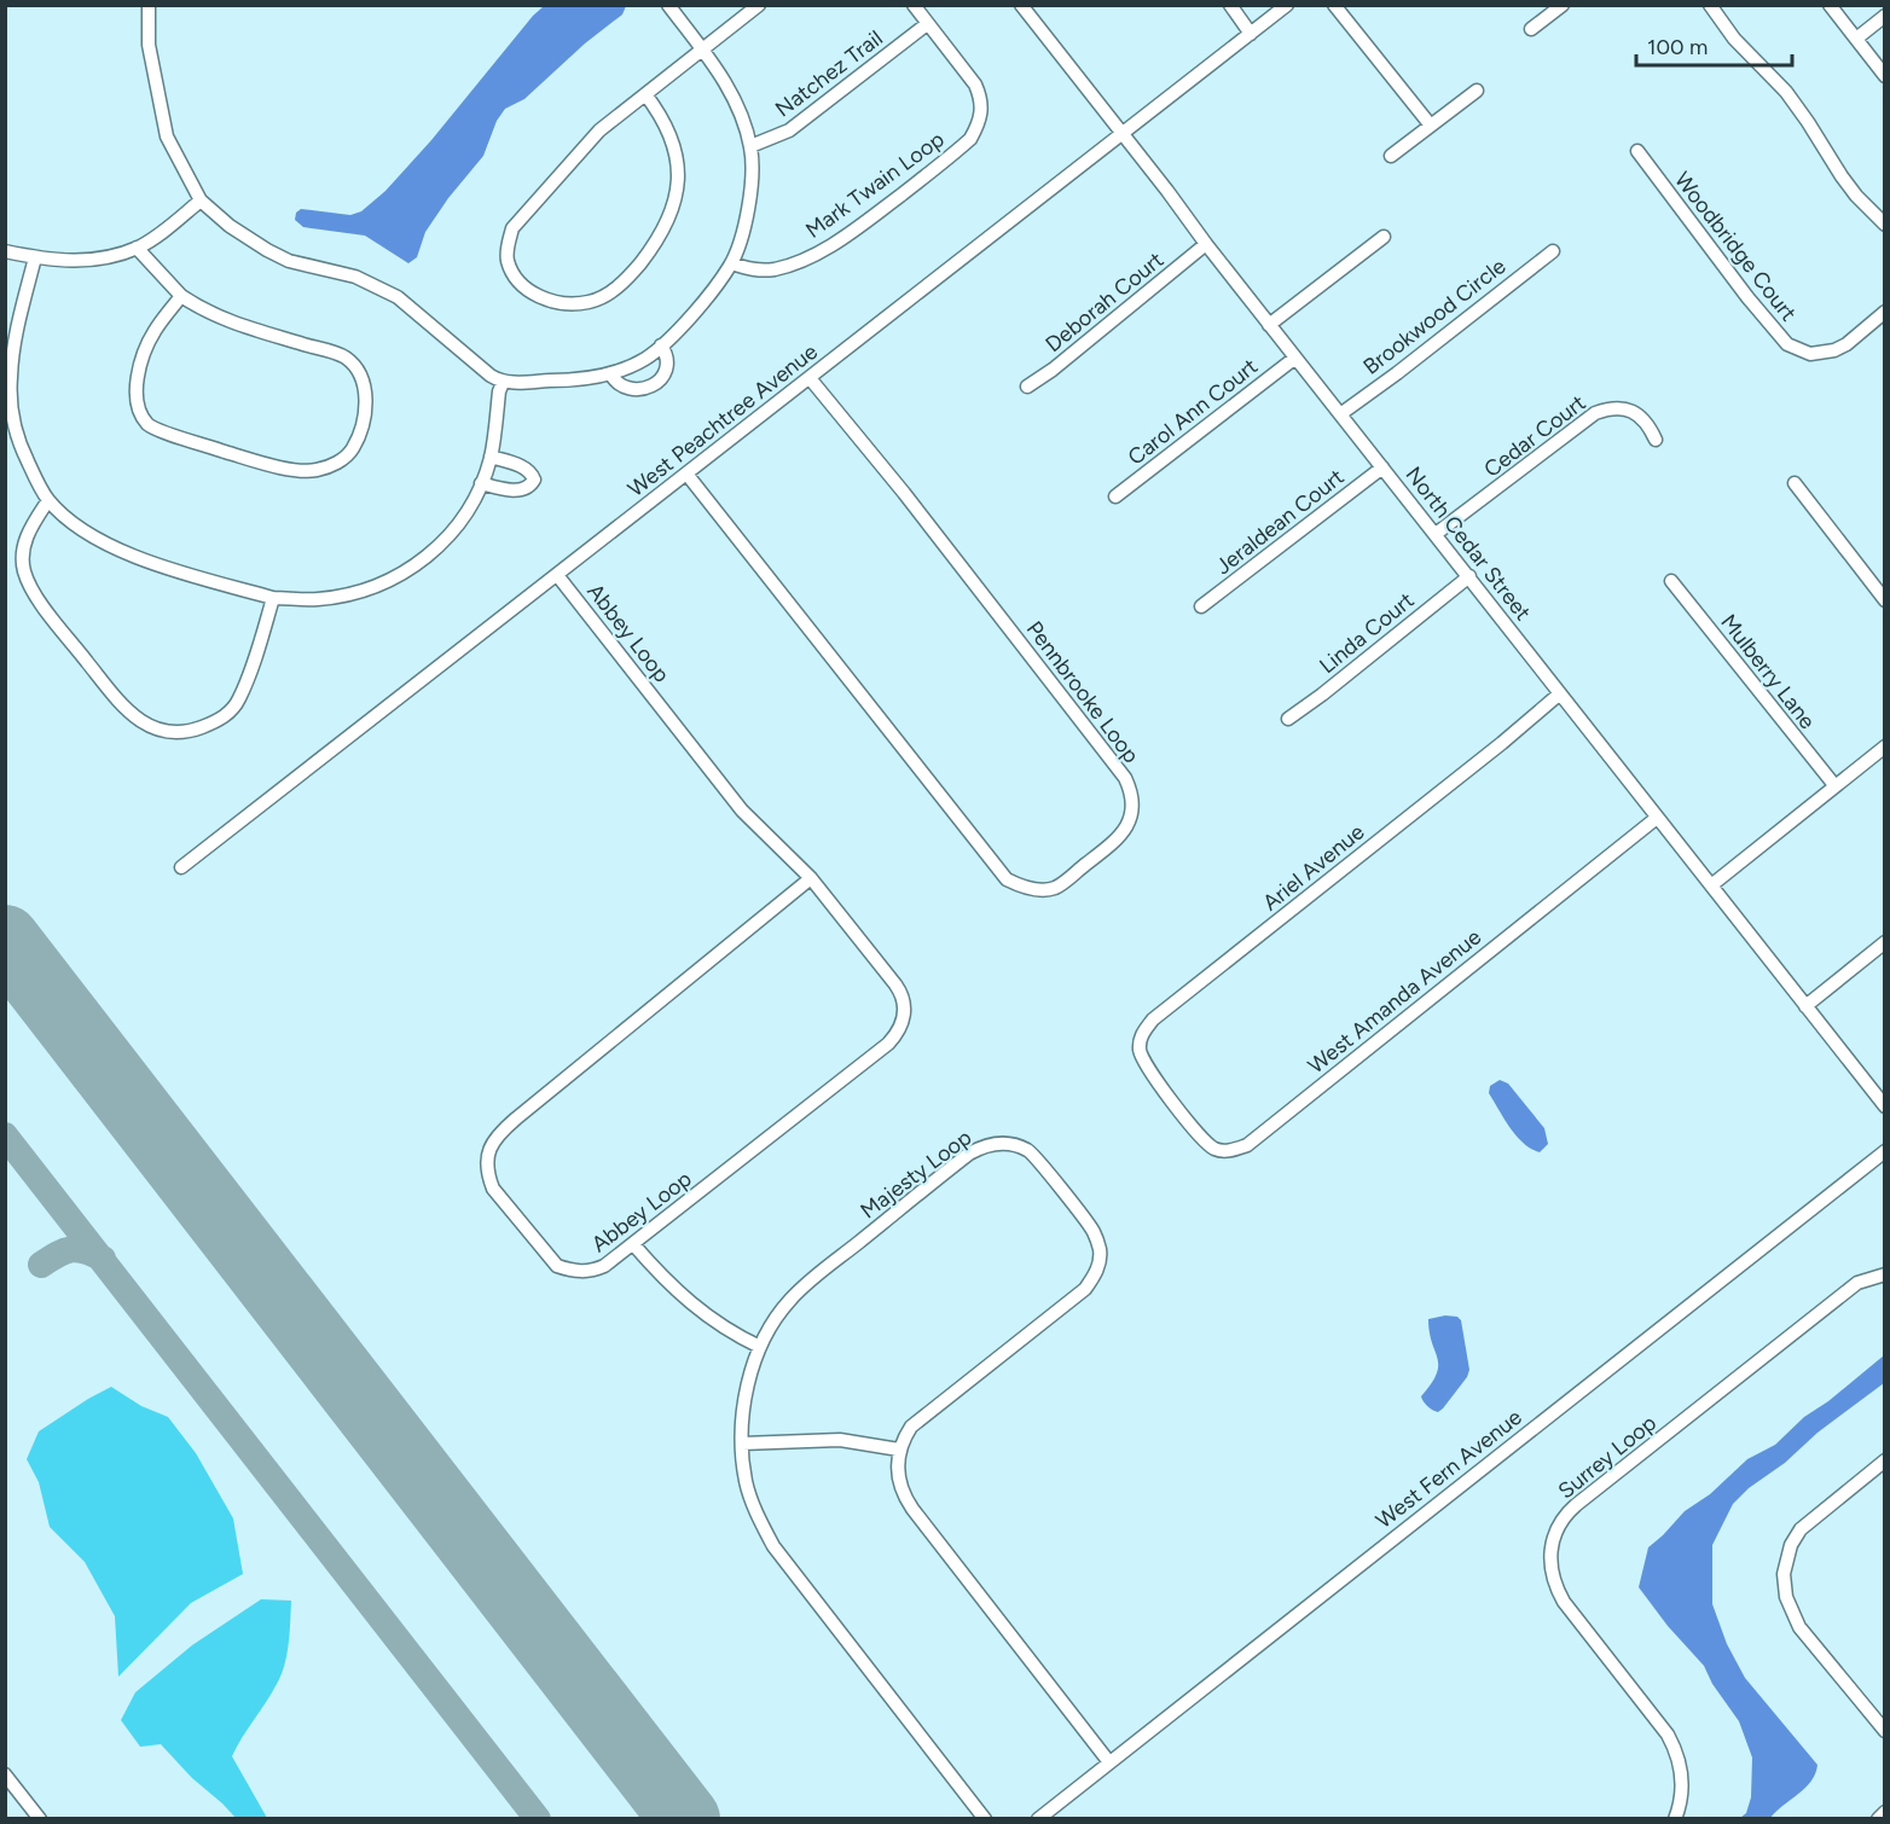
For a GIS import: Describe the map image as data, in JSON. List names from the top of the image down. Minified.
{"streets":{"street":["Natchez Trail","Mark Twain Loop","Woodbridge Court","Deborah Court","Brookwood Circle","Carol Ann Court","West Peachtree Avenue","Cedar Court","Jeraldean Court","North Cedar Street","Abbey Loop","Linda Court","Mulberry Lane","Pennbrooke Loop","Ariel Avenue","West Amanda Avenue","Majesty Loop","Surrey Loop","West Fern Avenue"]},"crossings":[["Natchez Trail","Mark Twain Loop"],["Deborah Court","North Cedar Street"],["Brookwood Circle","North Cedar Street"],["Carol Ann Court","North Cedar Street"],["West Peachtree Avenue","North Cedar Street"],["West Peachtree Avenue","Abbey Loop"],["West Peachtree Avenue","Pennbrooke Loop"],["Cedar Court","North Cedar Street"],["Jeraldean Court","North Cedar Street"],["North Cedar Street","Linda Court"],["North Cedar Street","Ariel Avenue"],["North Cedar Street","West Amanda Avenue"],["Ariel Avenue","West Amanda Avenue"]],"scale_bar":"100 m"}
